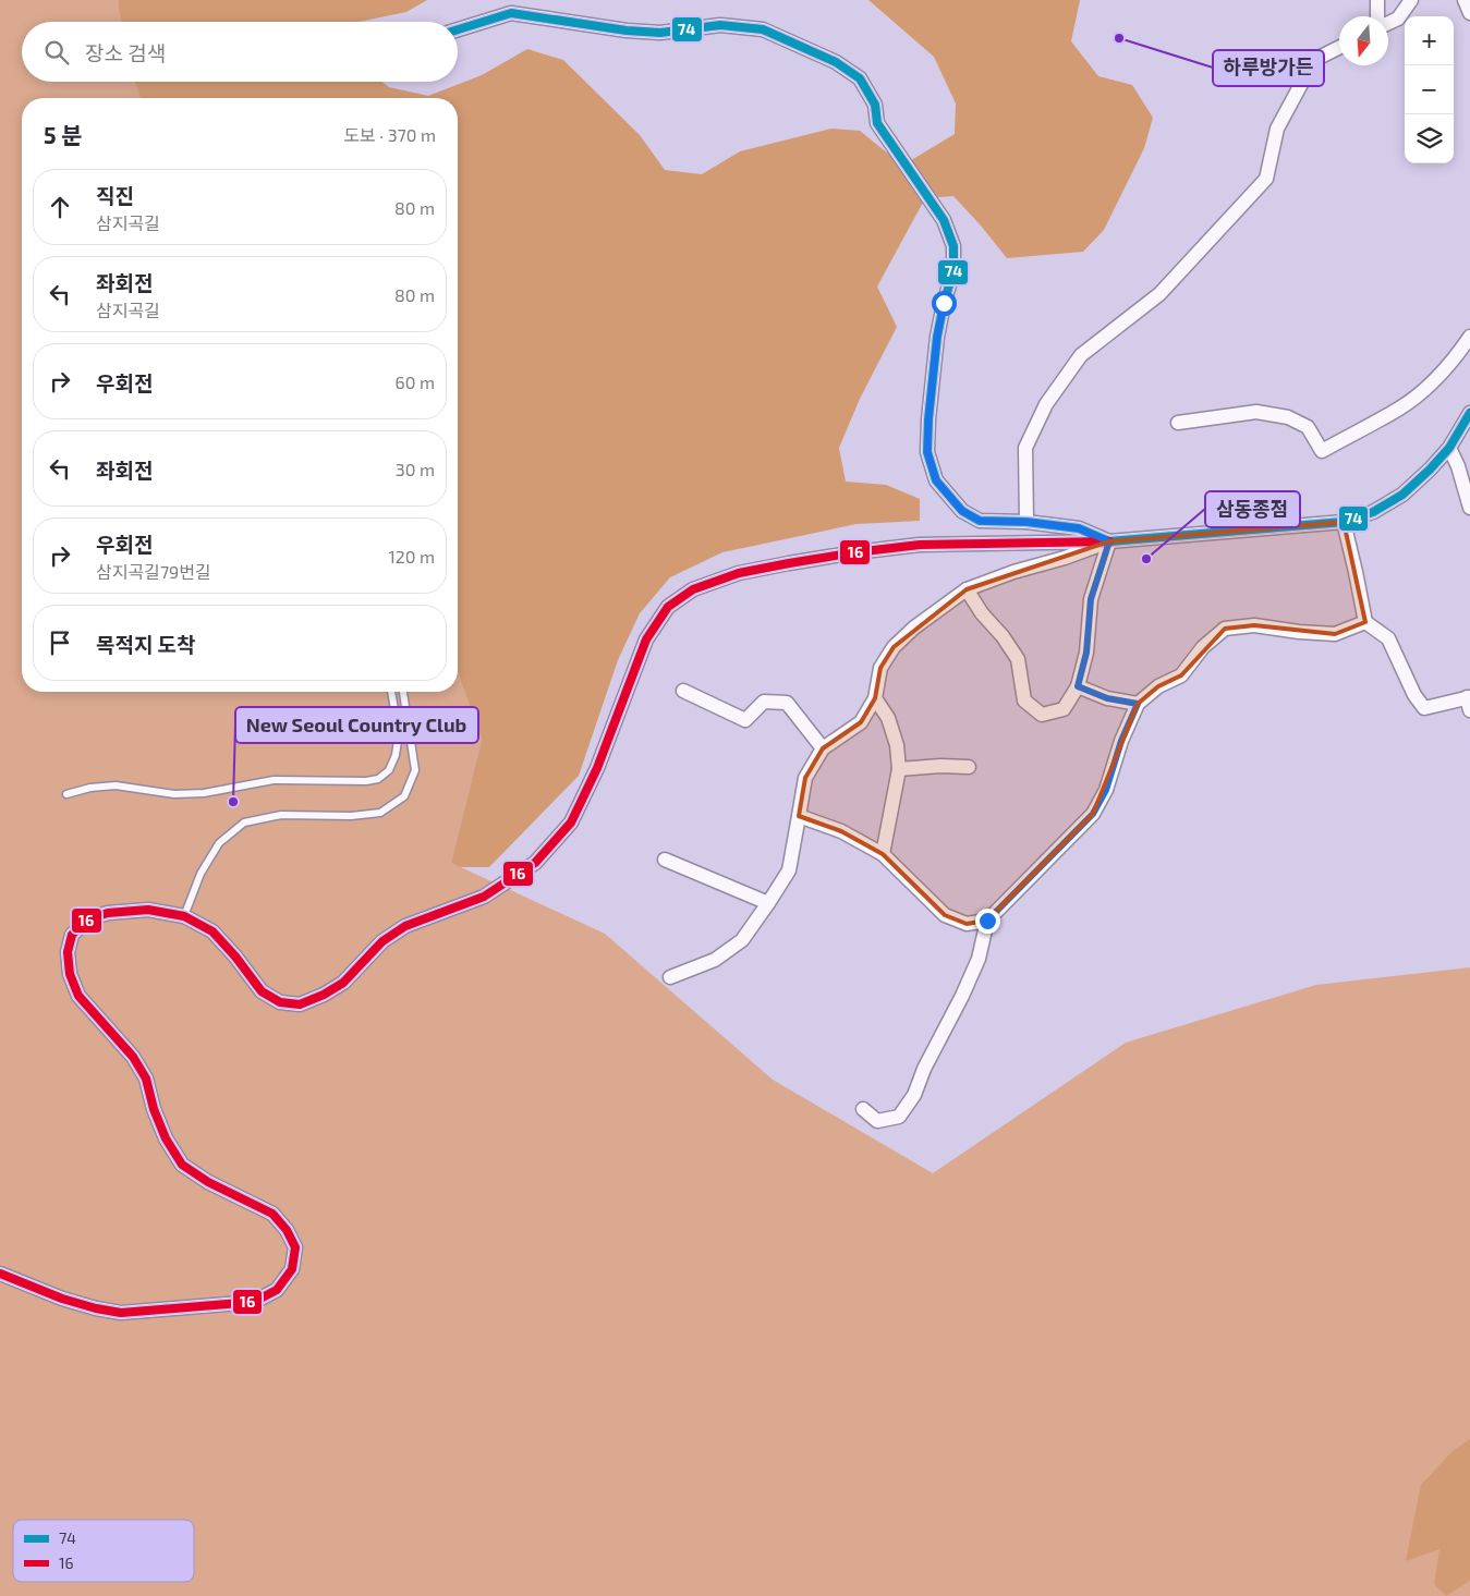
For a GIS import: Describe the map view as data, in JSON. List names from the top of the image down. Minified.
{"places":["하루방가든","삼동종점","New Seoul Country Club"],"lines":["transit line 74","transit line 16"],"legend":["74","16"],"north":"bottom","page":{"map_buttons":["+","−"],"search":"장소 검색","heading":["5 분","도보 · 370 m"],"list":[["직진","삼지곡길","80 m"],["좌회전","삼지곡길","80 m"],["우회전","60 m"],["좌회전","30 m"],["우회전","삼지곡길79번길","120 m"],"목적지 도착"]}}
